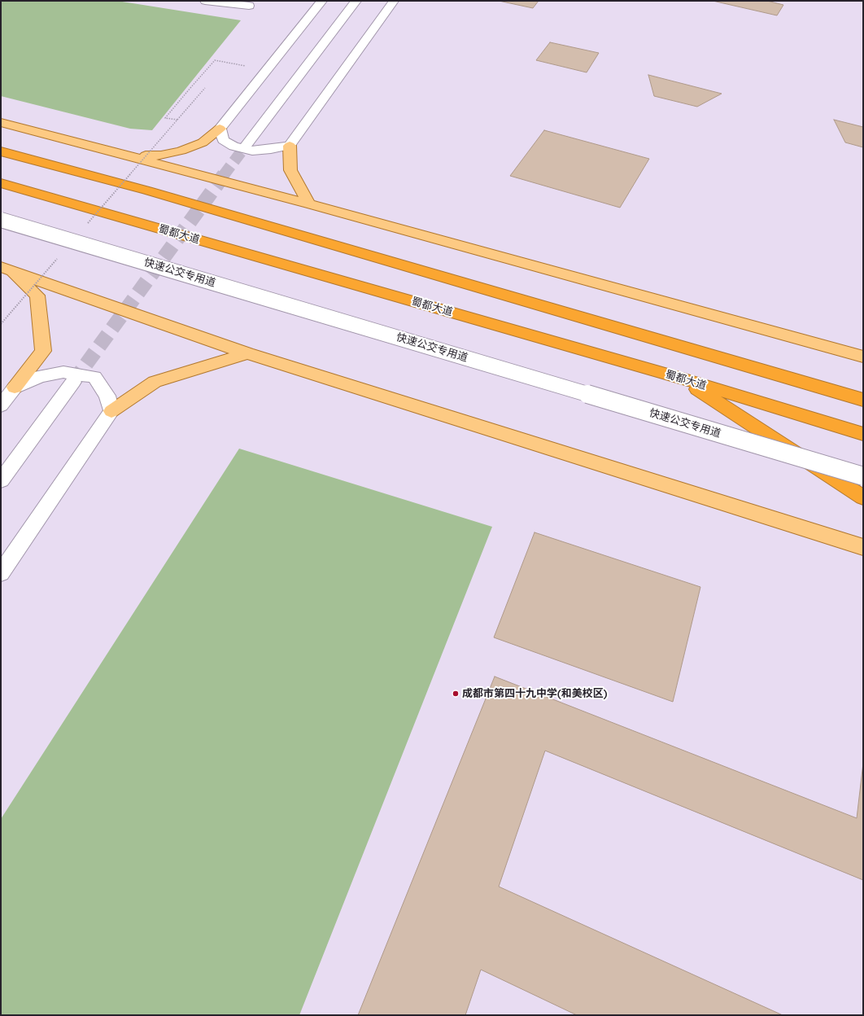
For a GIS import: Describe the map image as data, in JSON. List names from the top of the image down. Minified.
{"streets":{"highway":["蜀都大道"],"street":["快速公交专用道"]},"places":["成都市第四十九中学(和美校区)"]}
